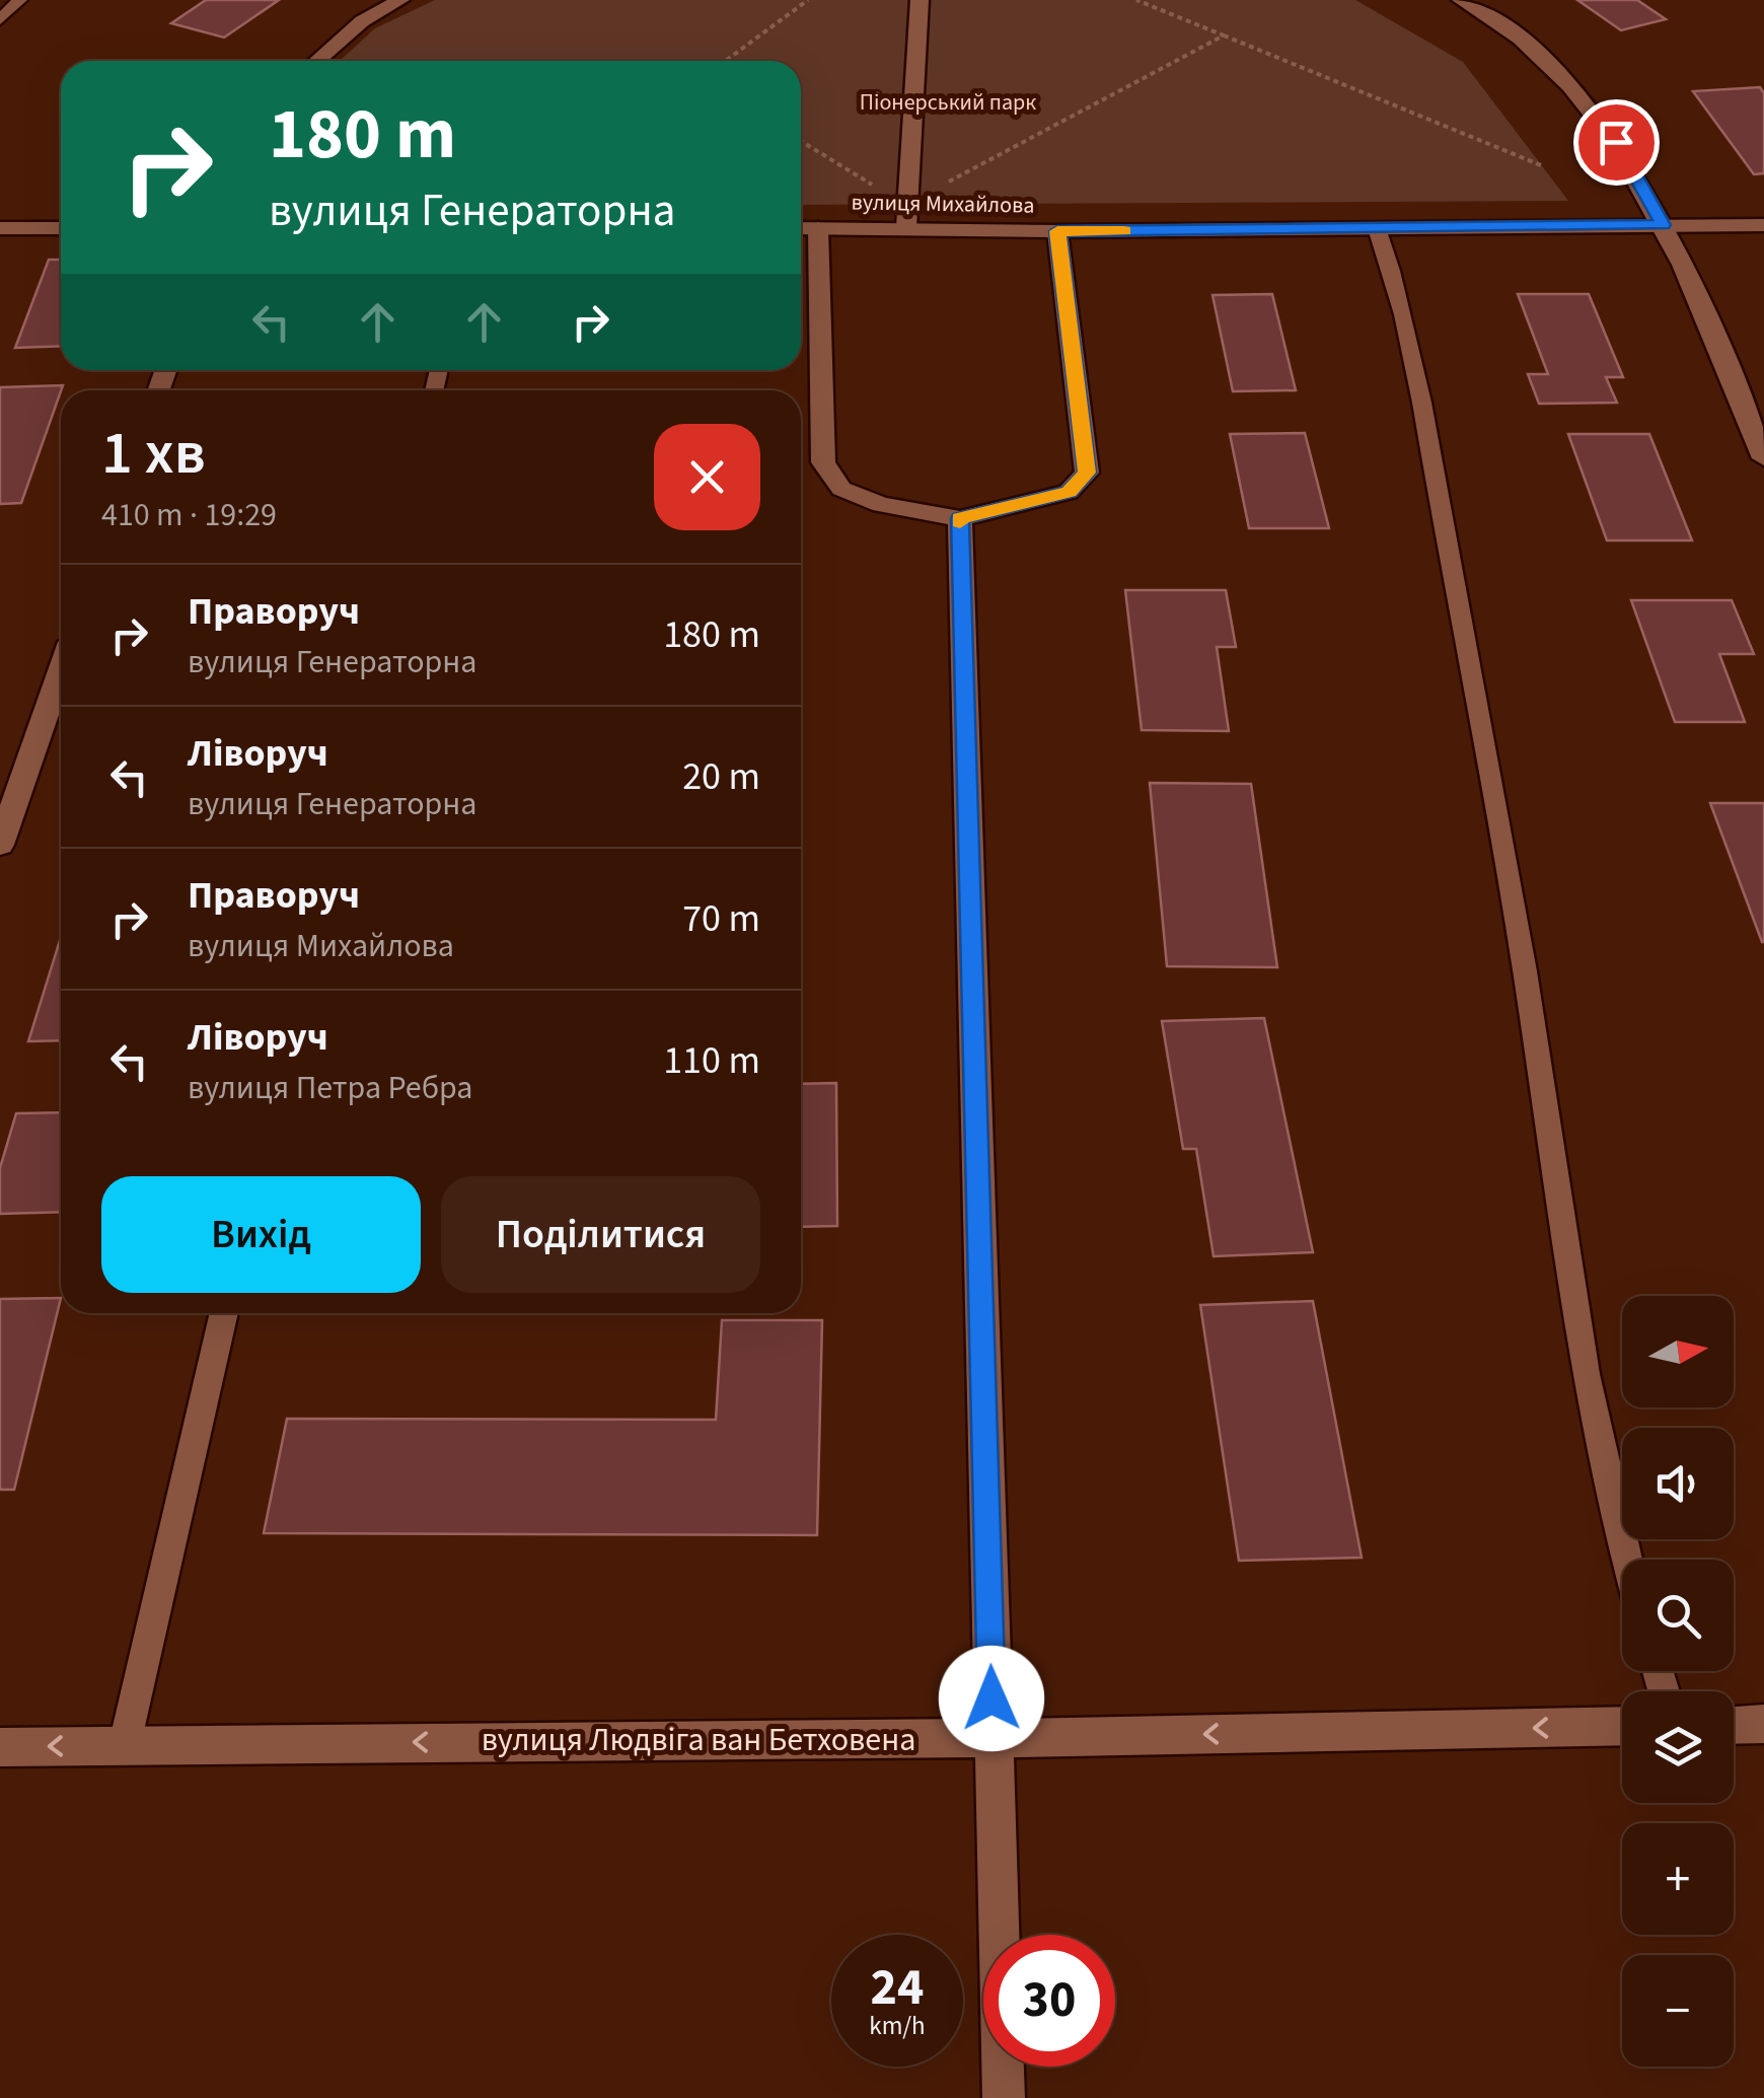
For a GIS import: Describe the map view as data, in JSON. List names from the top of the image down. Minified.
{"streets":{"street":["вулиця Михайлова","вулиця Людвіга ван Бетховена"]},"one_way":["вулиця Людвіга ван Бетховена"],"parks":["Піонерський парк"],"north":"right","page":{"turn":["180 m","вулиця Генераторна"],"heading":["1 хв","410 m · 19:29"],"list":[{"name":"Праворуч","note":"вулиця Генераторна","value":"180 m"},{"name":"Ліворуч","note":"вулиця Генераторна","value":"20 m"},{"name":"Праворуч","note":"вулиця Михайлова","value":"70 m"},{"name":"Ліворуч","note":"вулиця Петра Ребра","value":"110 m"}],"buttons":["Вихід","Поділитися"],"map_buttons":["+","−"],"speed":"24 km/h","limit":"30"}}
